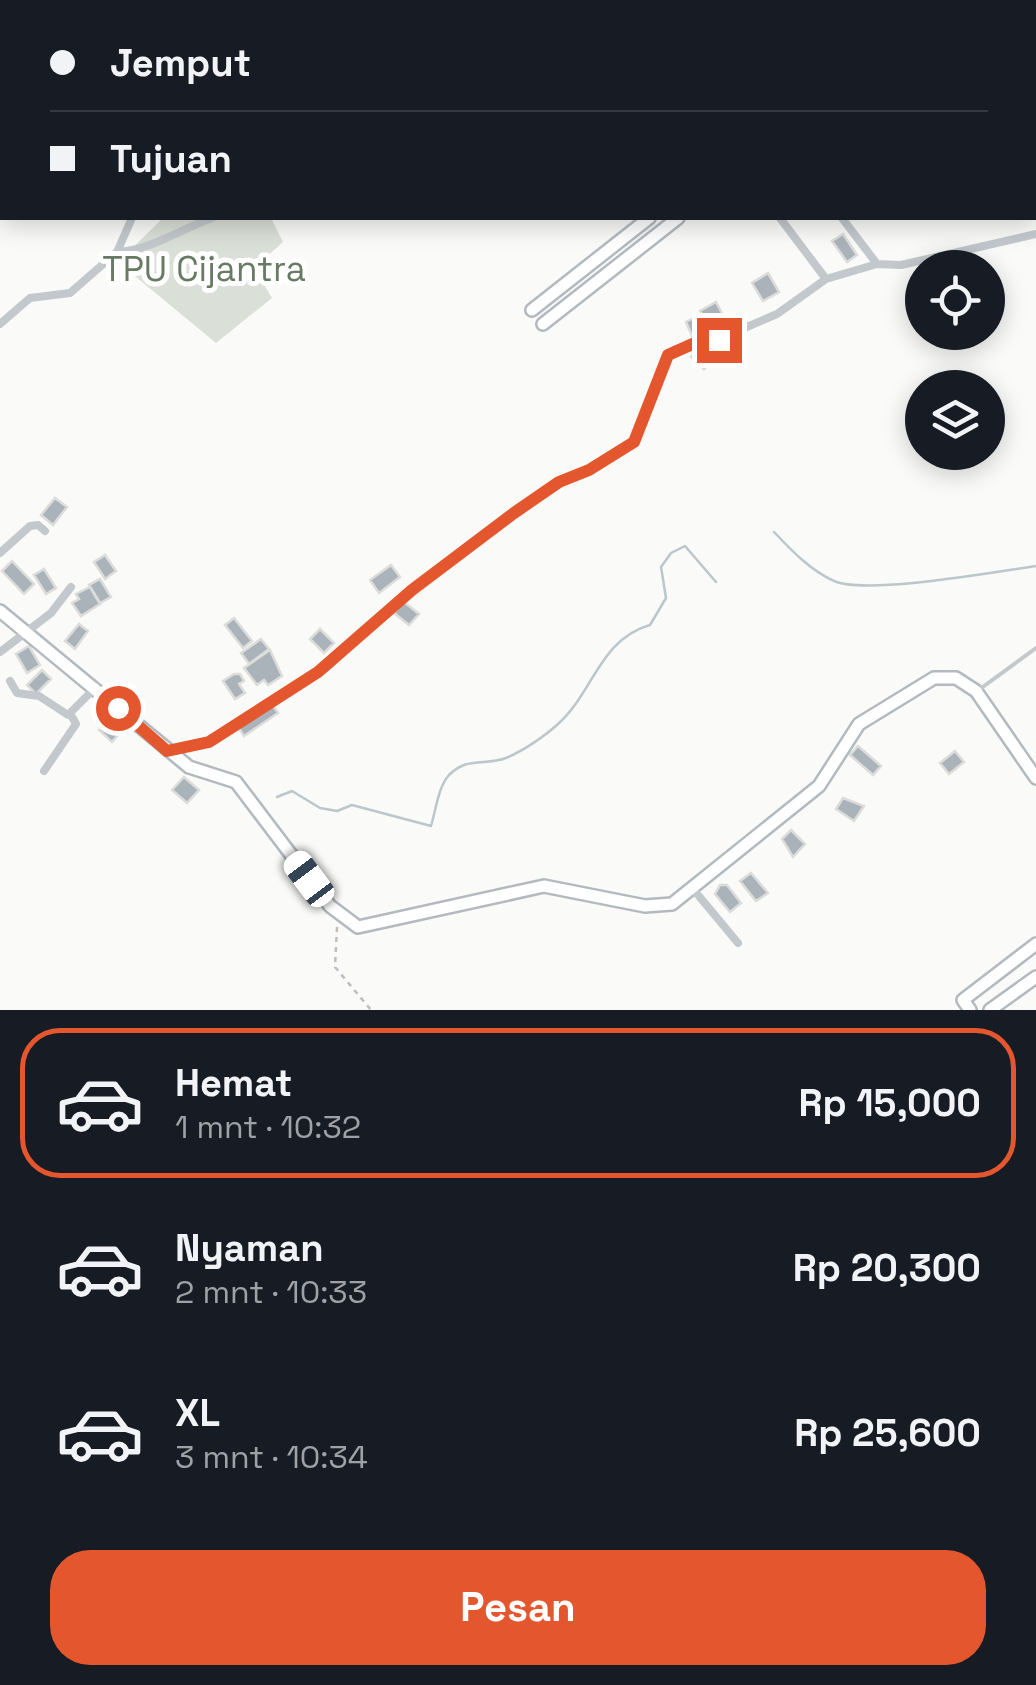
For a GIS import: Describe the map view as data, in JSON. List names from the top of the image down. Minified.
{"parks":["TPU Cijantra"],"page":{"banner":["Jemput","Tujuan"],"list":[{"name":"Hemat","note":"1 mnt · 10:32","value":"Rp 15,000"},{"name":"Nyaman","note":"2 mnt · 10:33","value":"Rp 20,300"},{"name":"XL","note":"3 mnt · 10:34","value":"Rp 25,600"}],"buttons":"Pesan"}}
